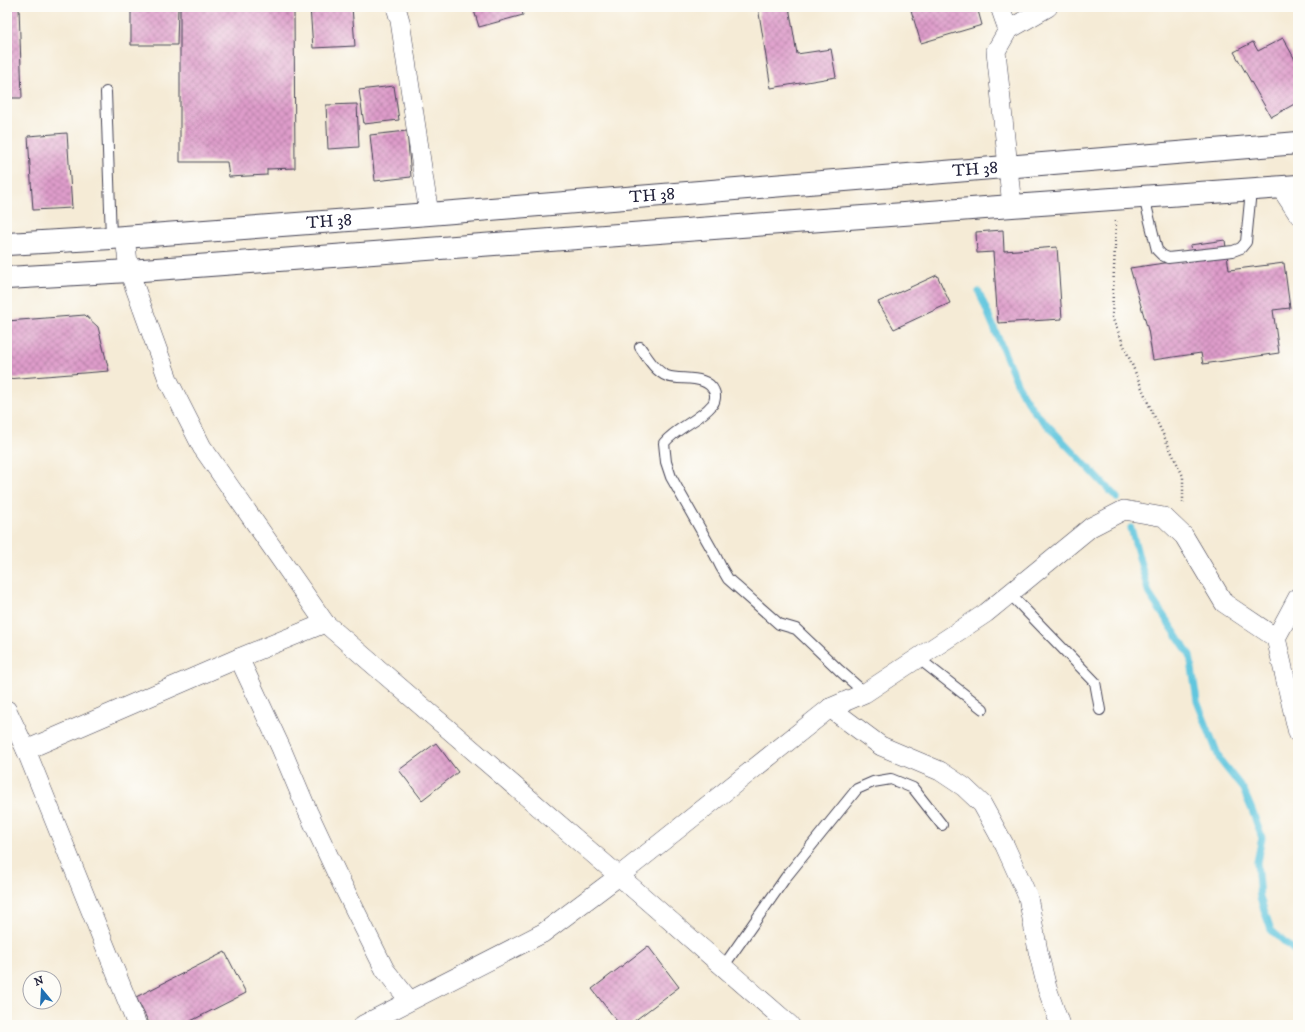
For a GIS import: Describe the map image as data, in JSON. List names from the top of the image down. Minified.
{"streets":{"street":["TH 38"]},"north":"top"}
